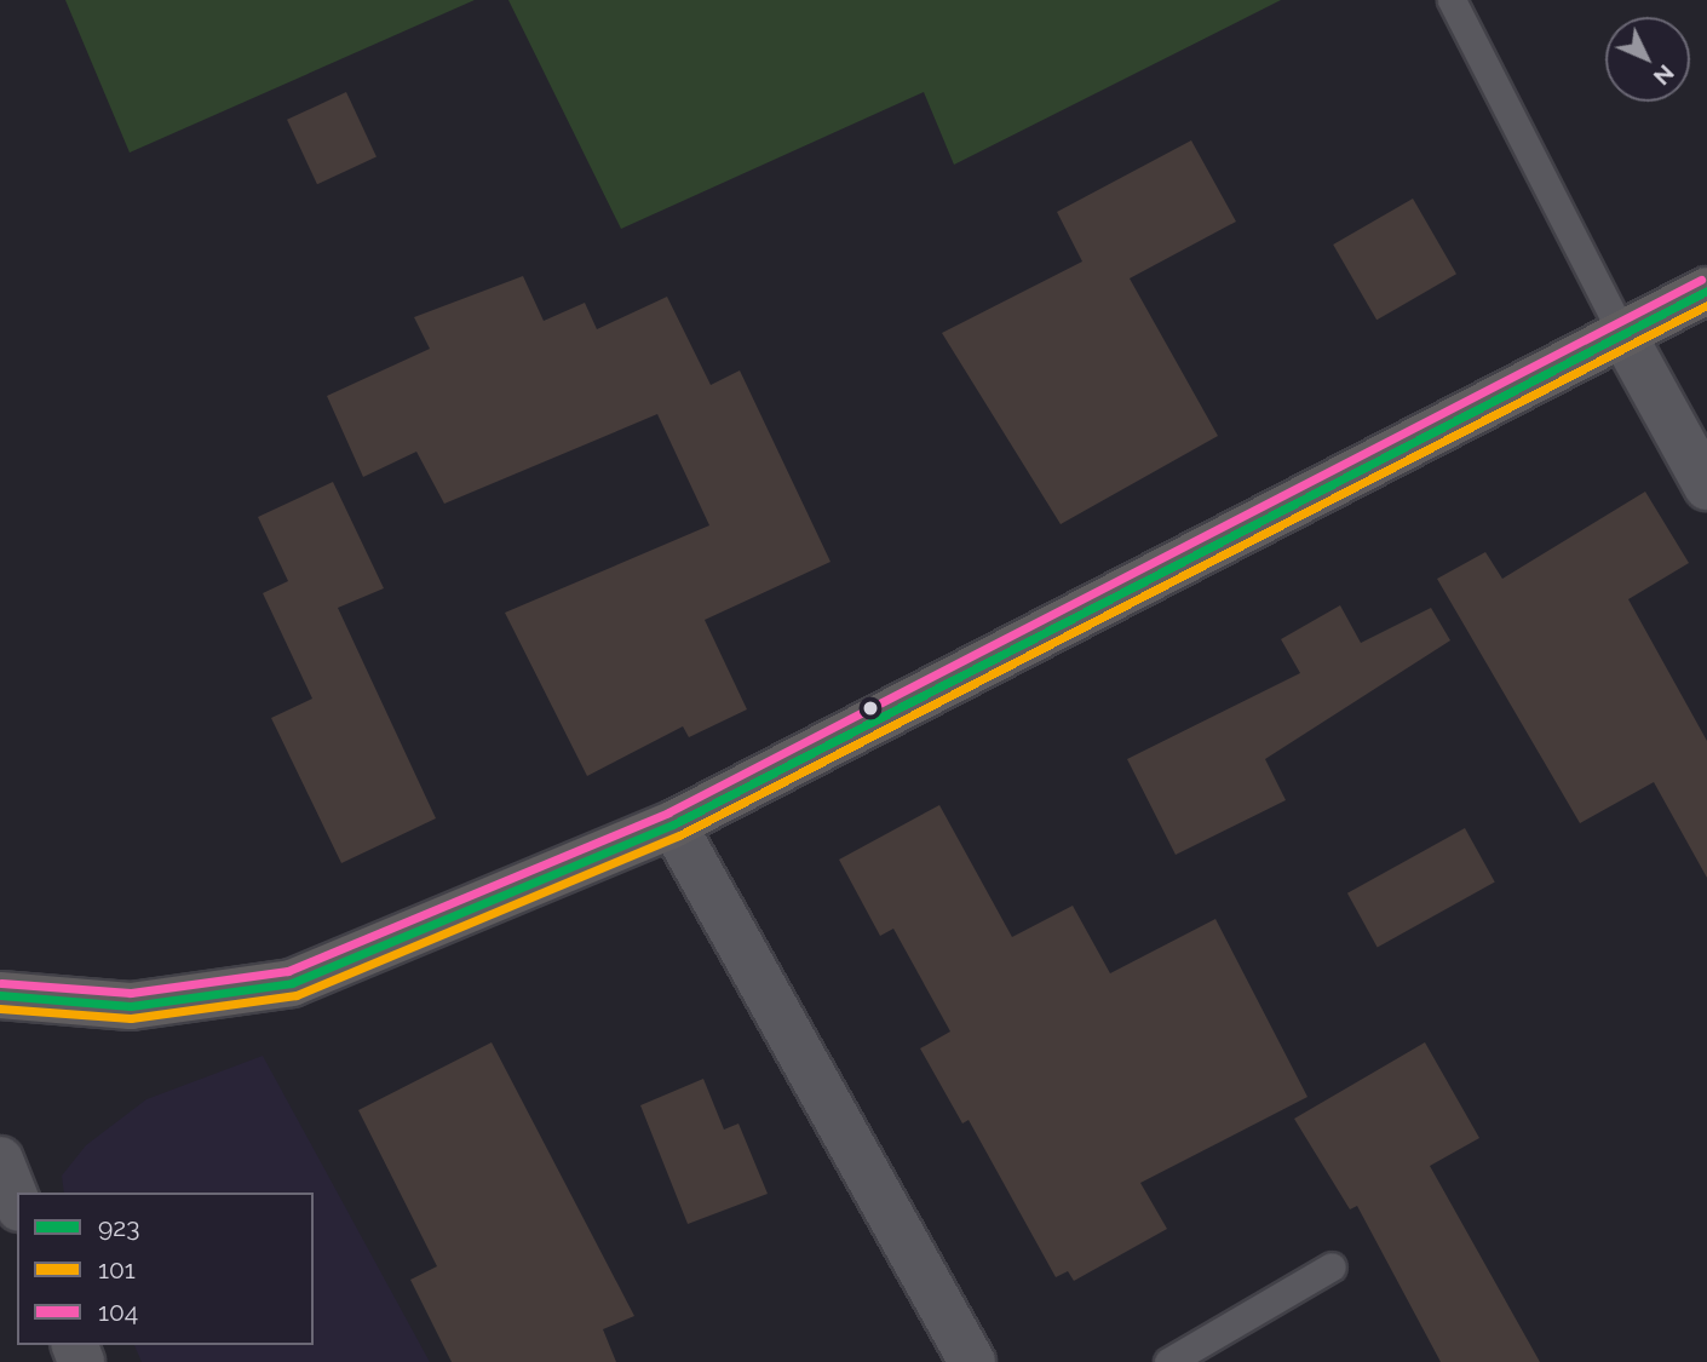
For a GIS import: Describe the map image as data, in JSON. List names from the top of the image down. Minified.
{"lines":["transit line 104","transit line 923","transit line 101"],"legend":["923","101","104"],"north":"bottom right"}
